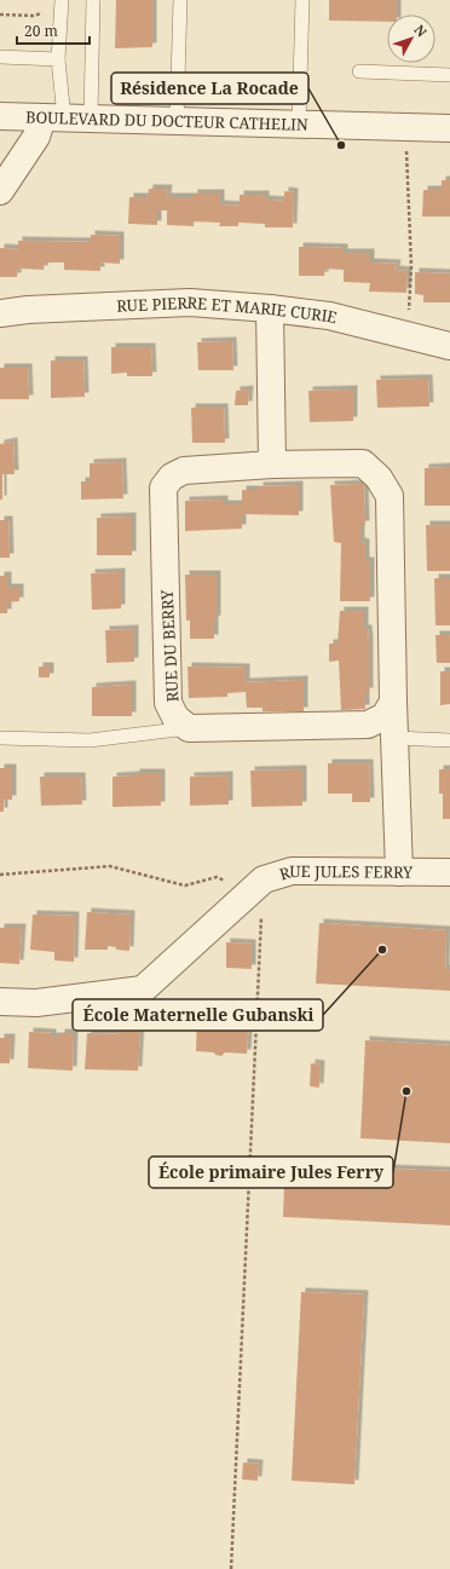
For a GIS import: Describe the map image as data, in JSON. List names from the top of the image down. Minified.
{"streets":{"street":["BOULEVARD DU DOCTEUR CATHELIN","RUE PIERRE ET MARIE CURIE","RUE DU BERRY","RUE JULES FERRY"]},"crossings":[["RUE DU BERRY","RUE JULES FERRY"]],"places":["Résidence La Rocade","École Maternelle Gubanski","École primaire Jules Ferry"],"scale_bar":"20 m","north":"top right"}
